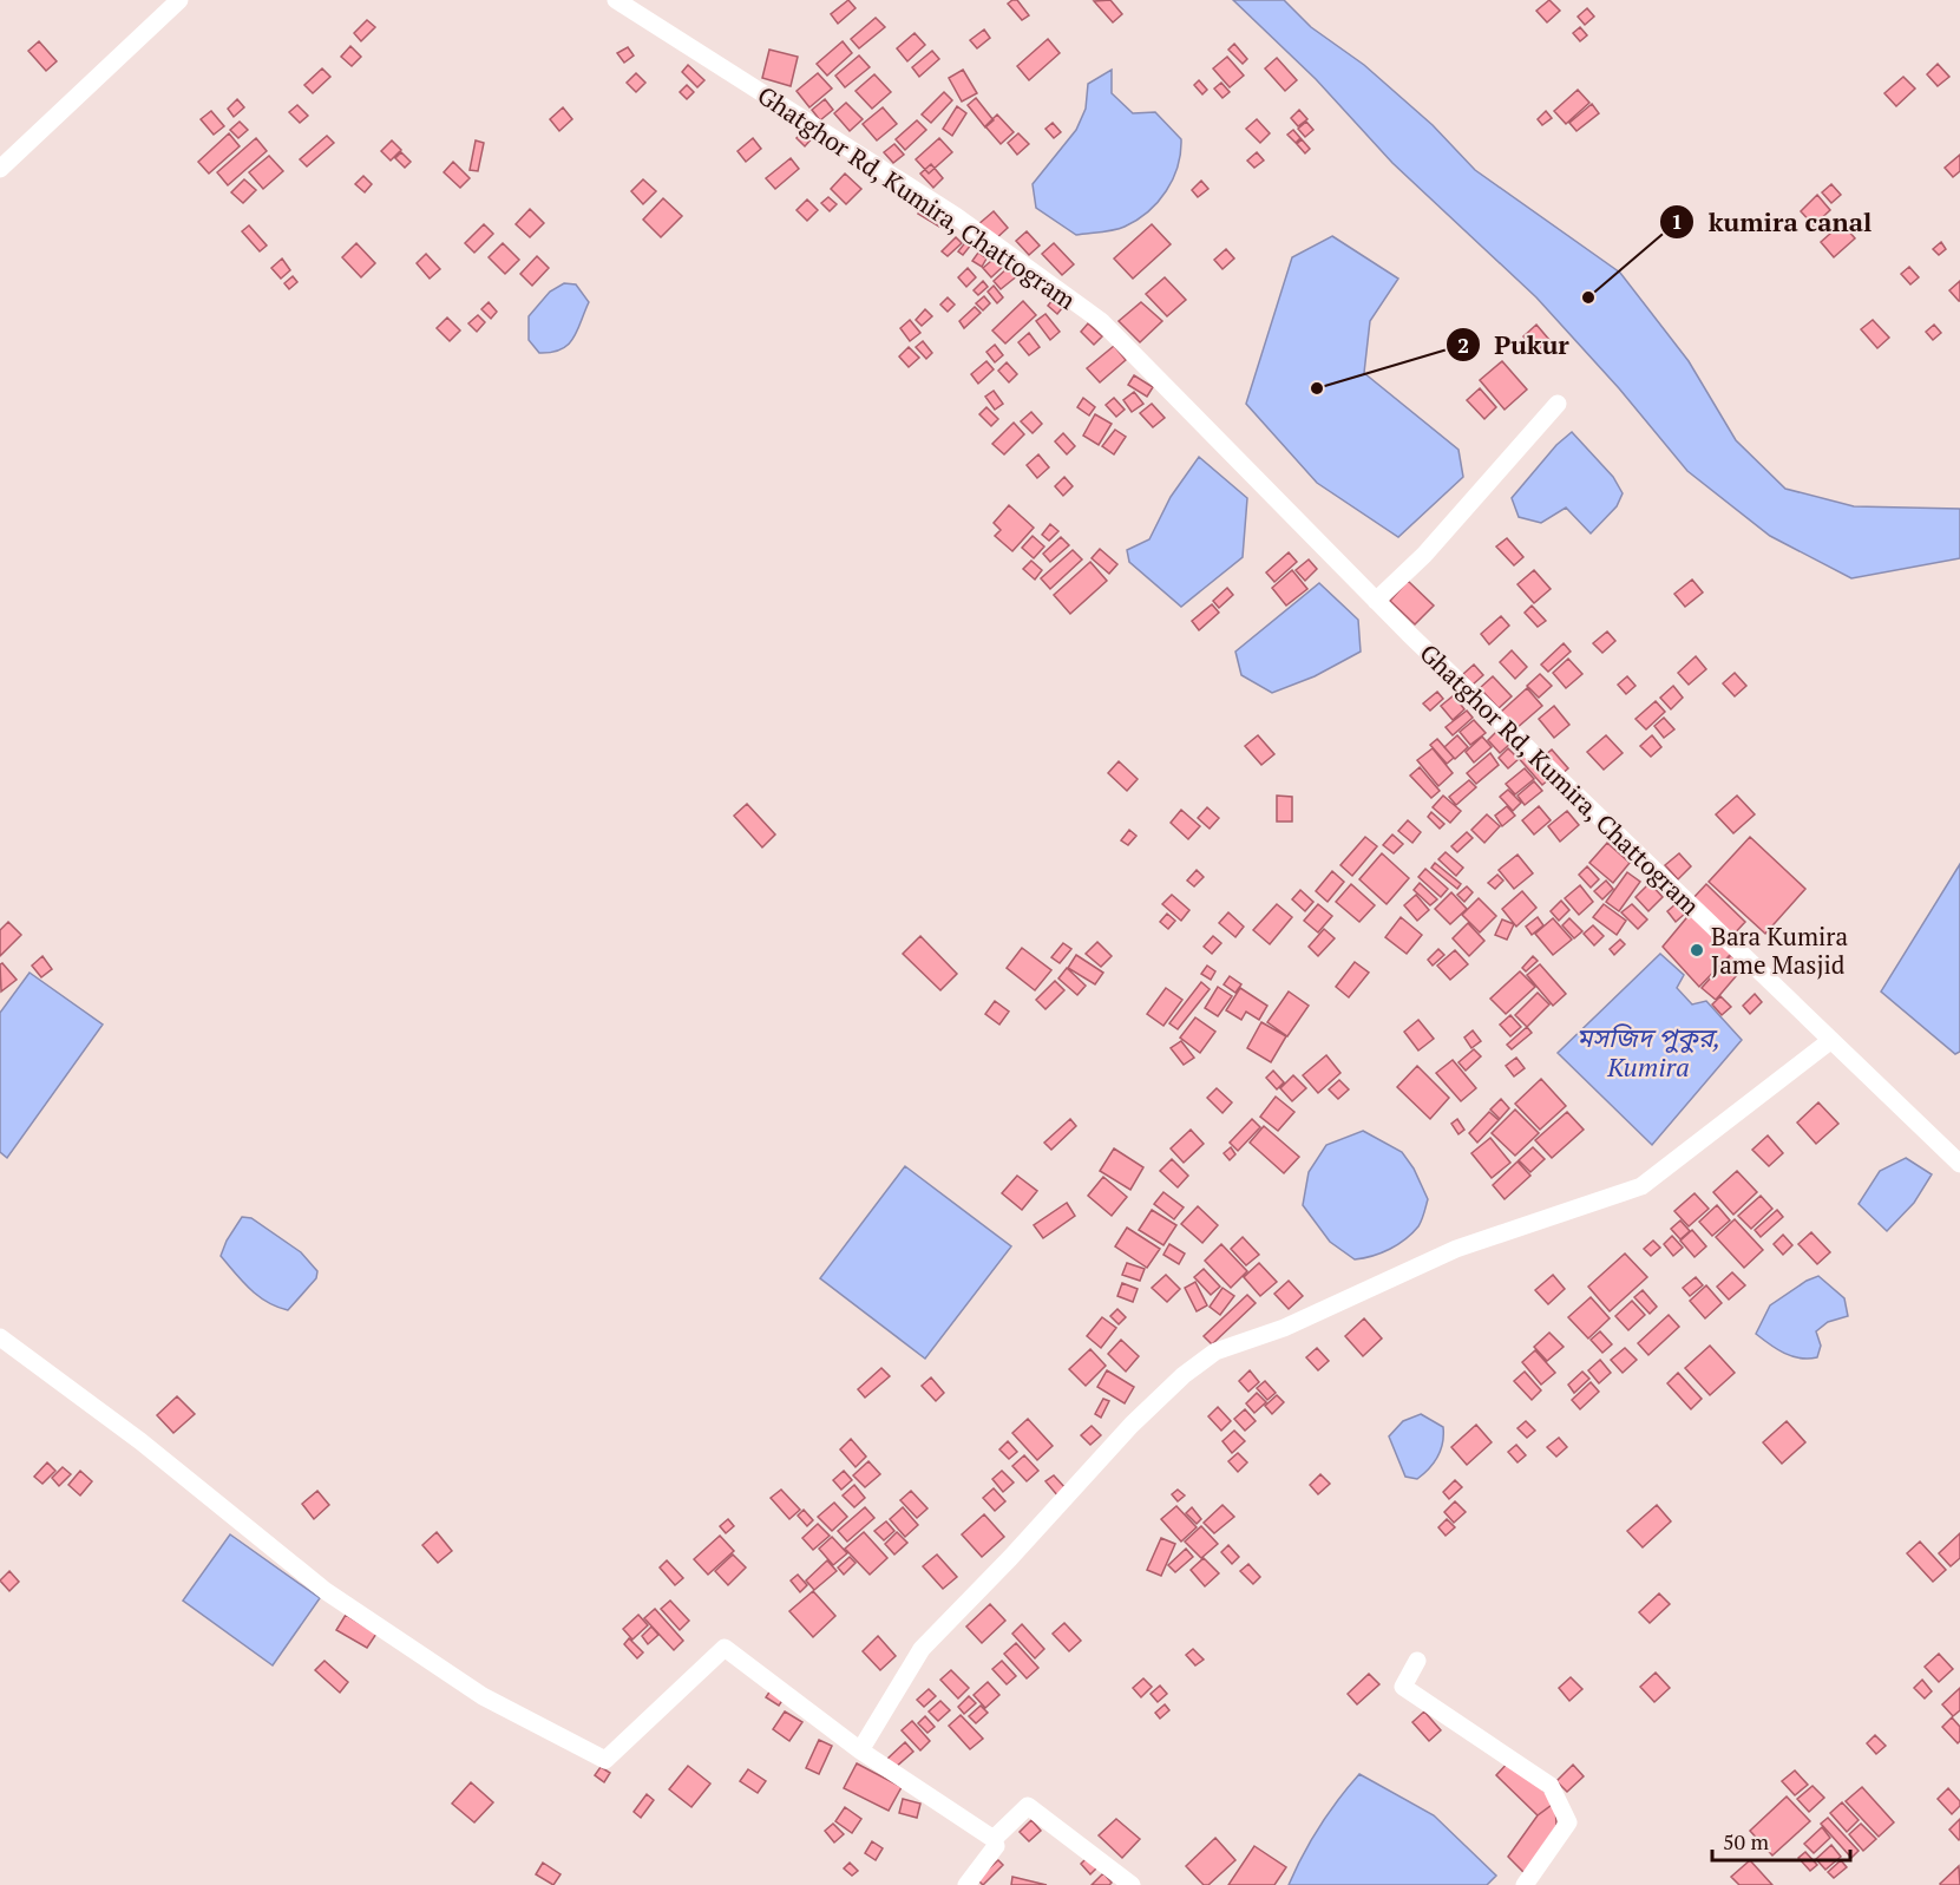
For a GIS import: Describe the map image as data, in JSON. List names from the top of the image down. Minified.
{"streets":{"street":["Ghatghor Rd, Kumira, Chattogram"]},"water":["মসজিদ পুকুর, Kumira"],"places":["kumira canal","Pukur","Bara Kumira Jame Masjid"],"scale_bar":"50 m"}
